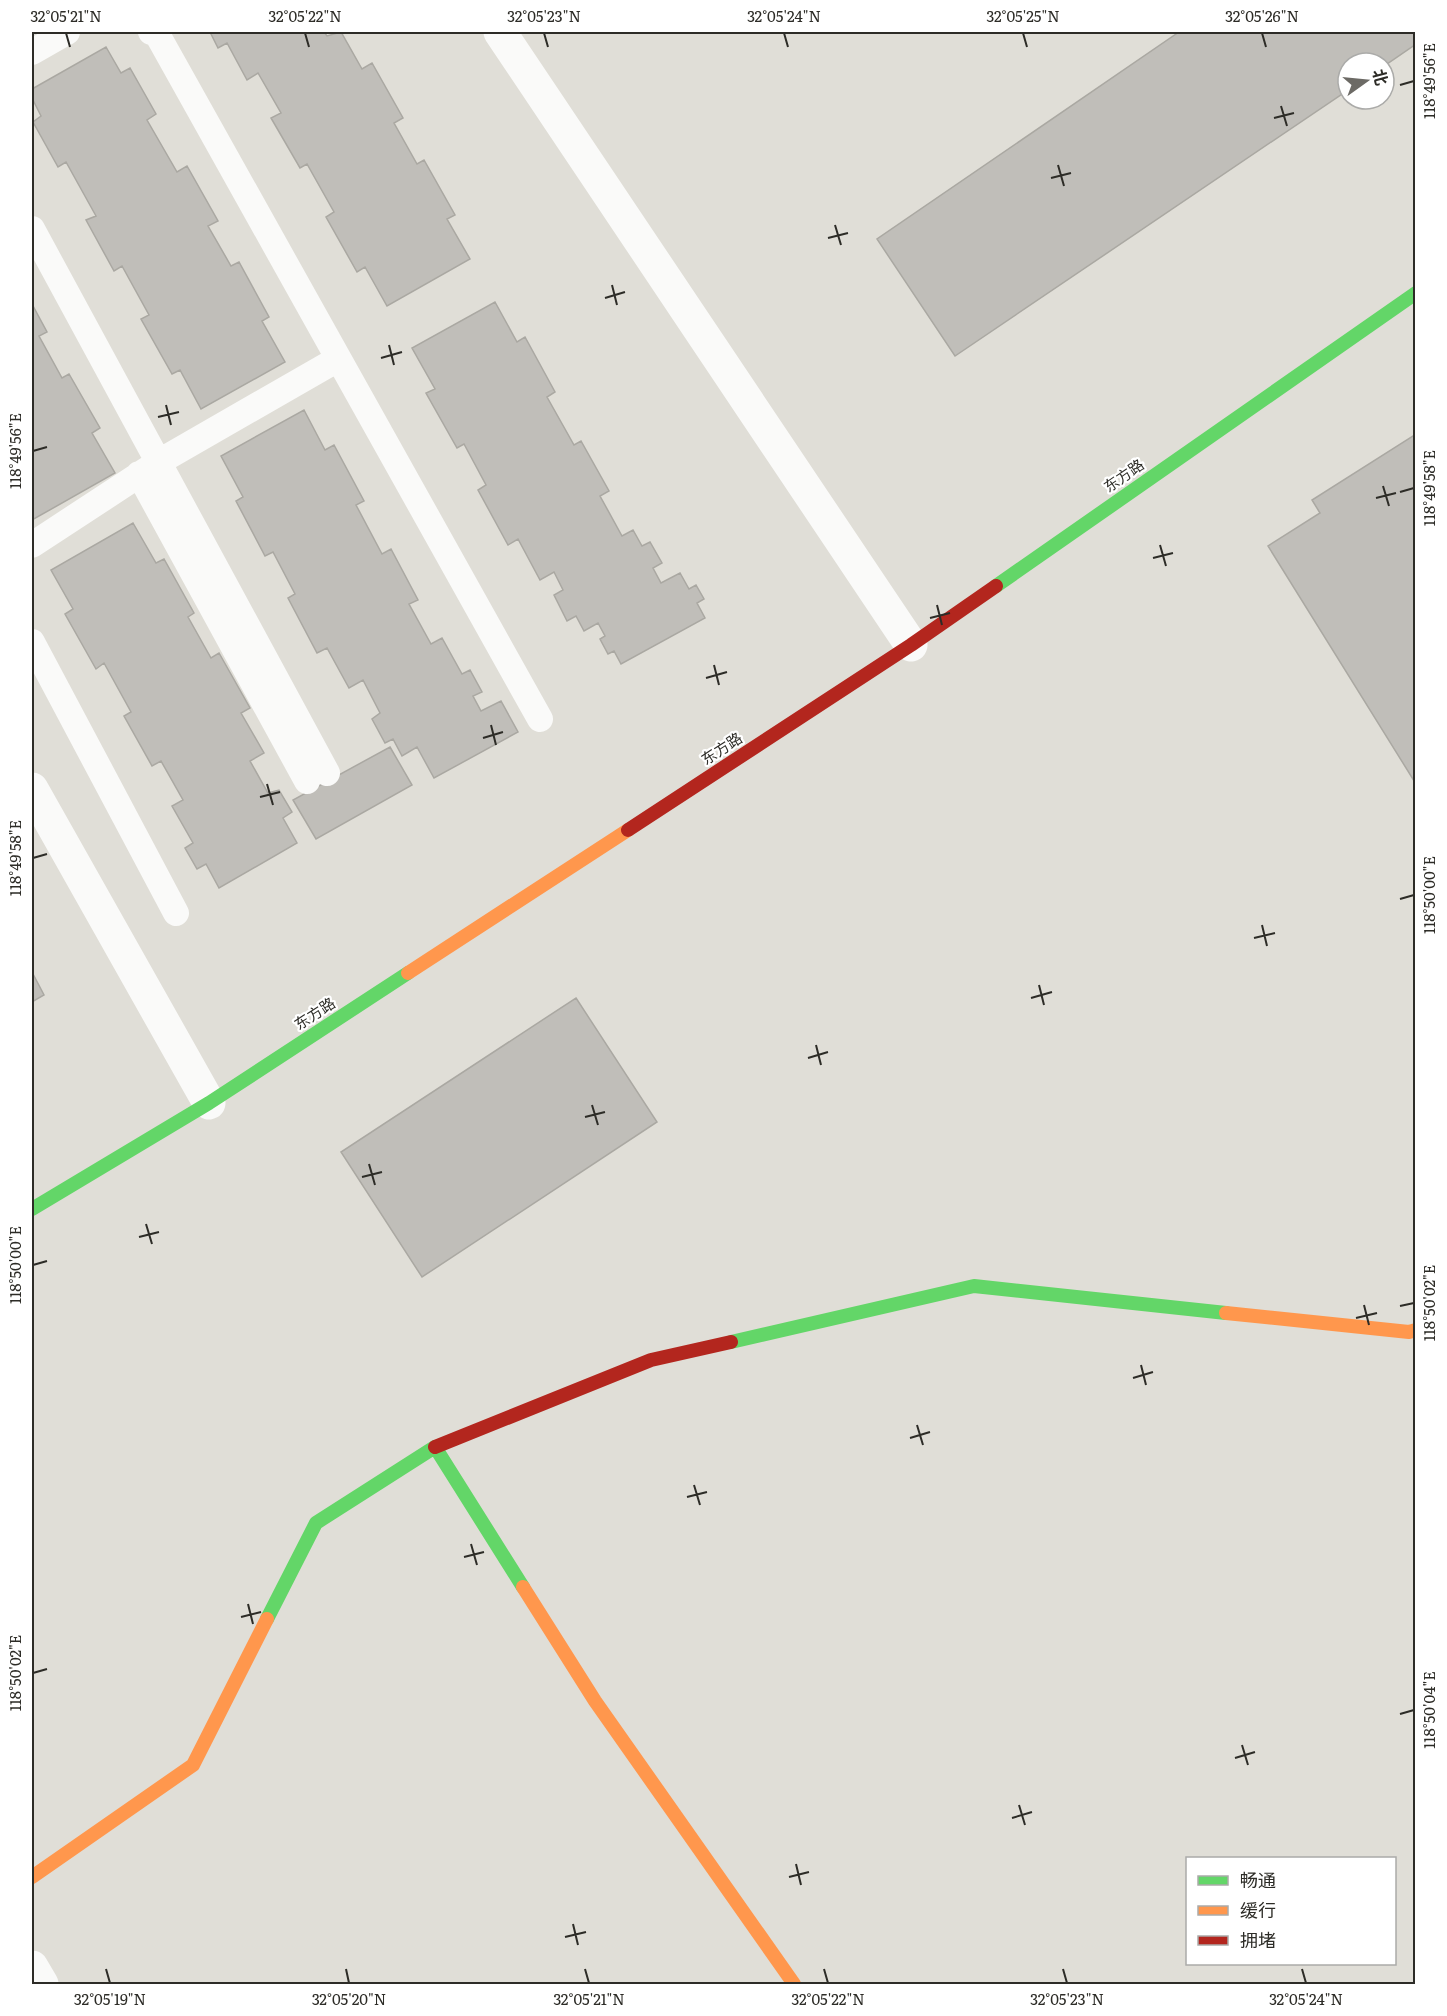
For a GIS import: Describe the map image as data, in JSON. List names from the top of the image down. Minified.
{"streets":{"street":["东方路"]},"legend":["畅通","缓行","拥堵"],"north":"right","coordinates":["32°05'21\"N","32°05'22\"N","32°05'23\"N","32°05'24\"N","32°05'25\"N","32°05'26\"N","118°49'56\"E","118°49'58\"E","118°50'00\"E","118°50'02\"E","118°50'04\"E","32°05'19\"N","32°05'20\"N"]}
